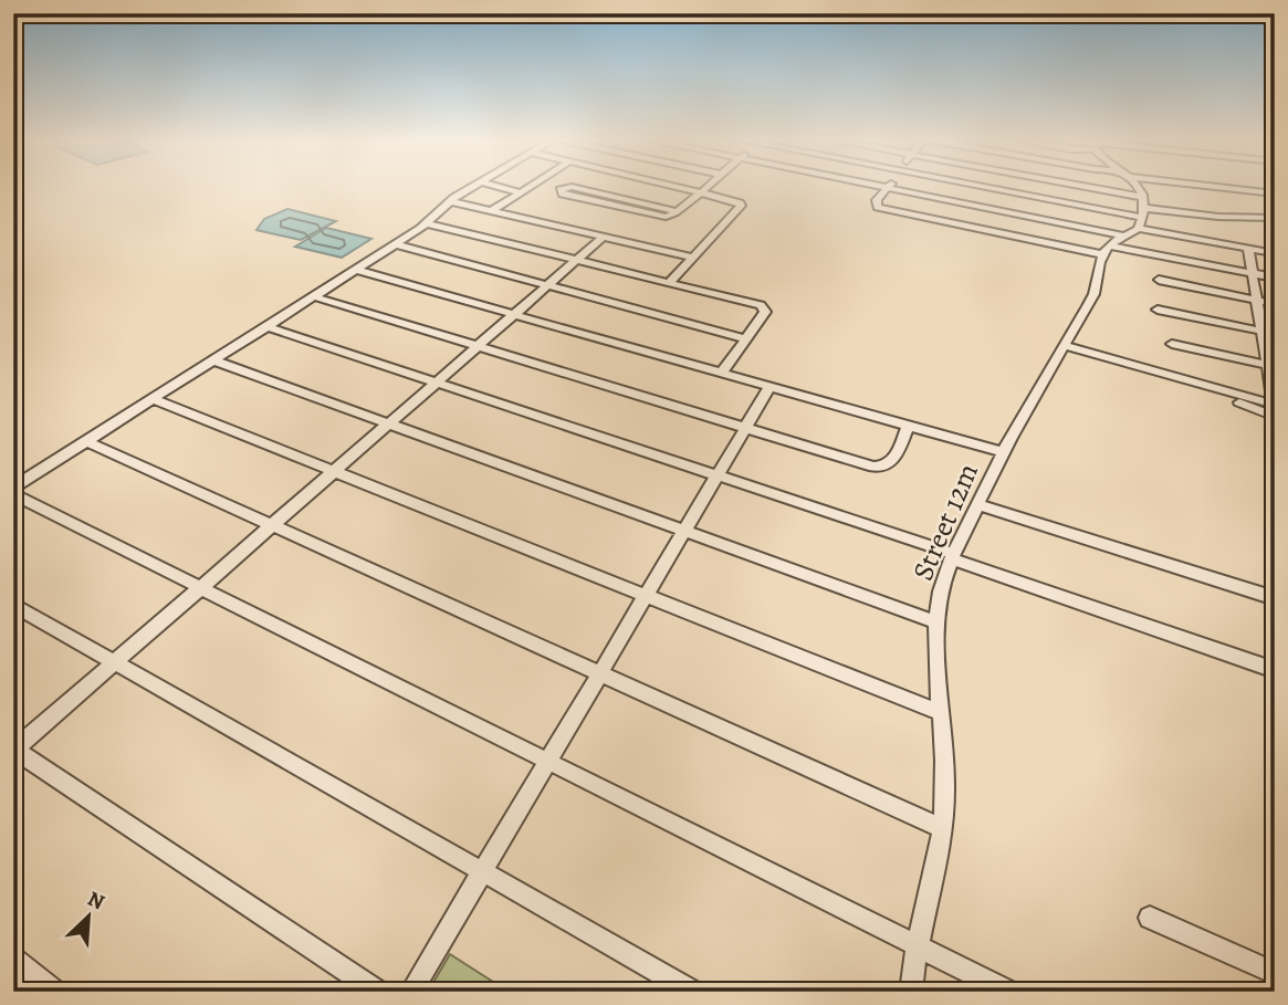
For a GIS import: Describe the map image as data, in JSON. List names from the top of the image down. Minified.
{"streets":{"street":["Street 12m"]},"north":"top right"}
